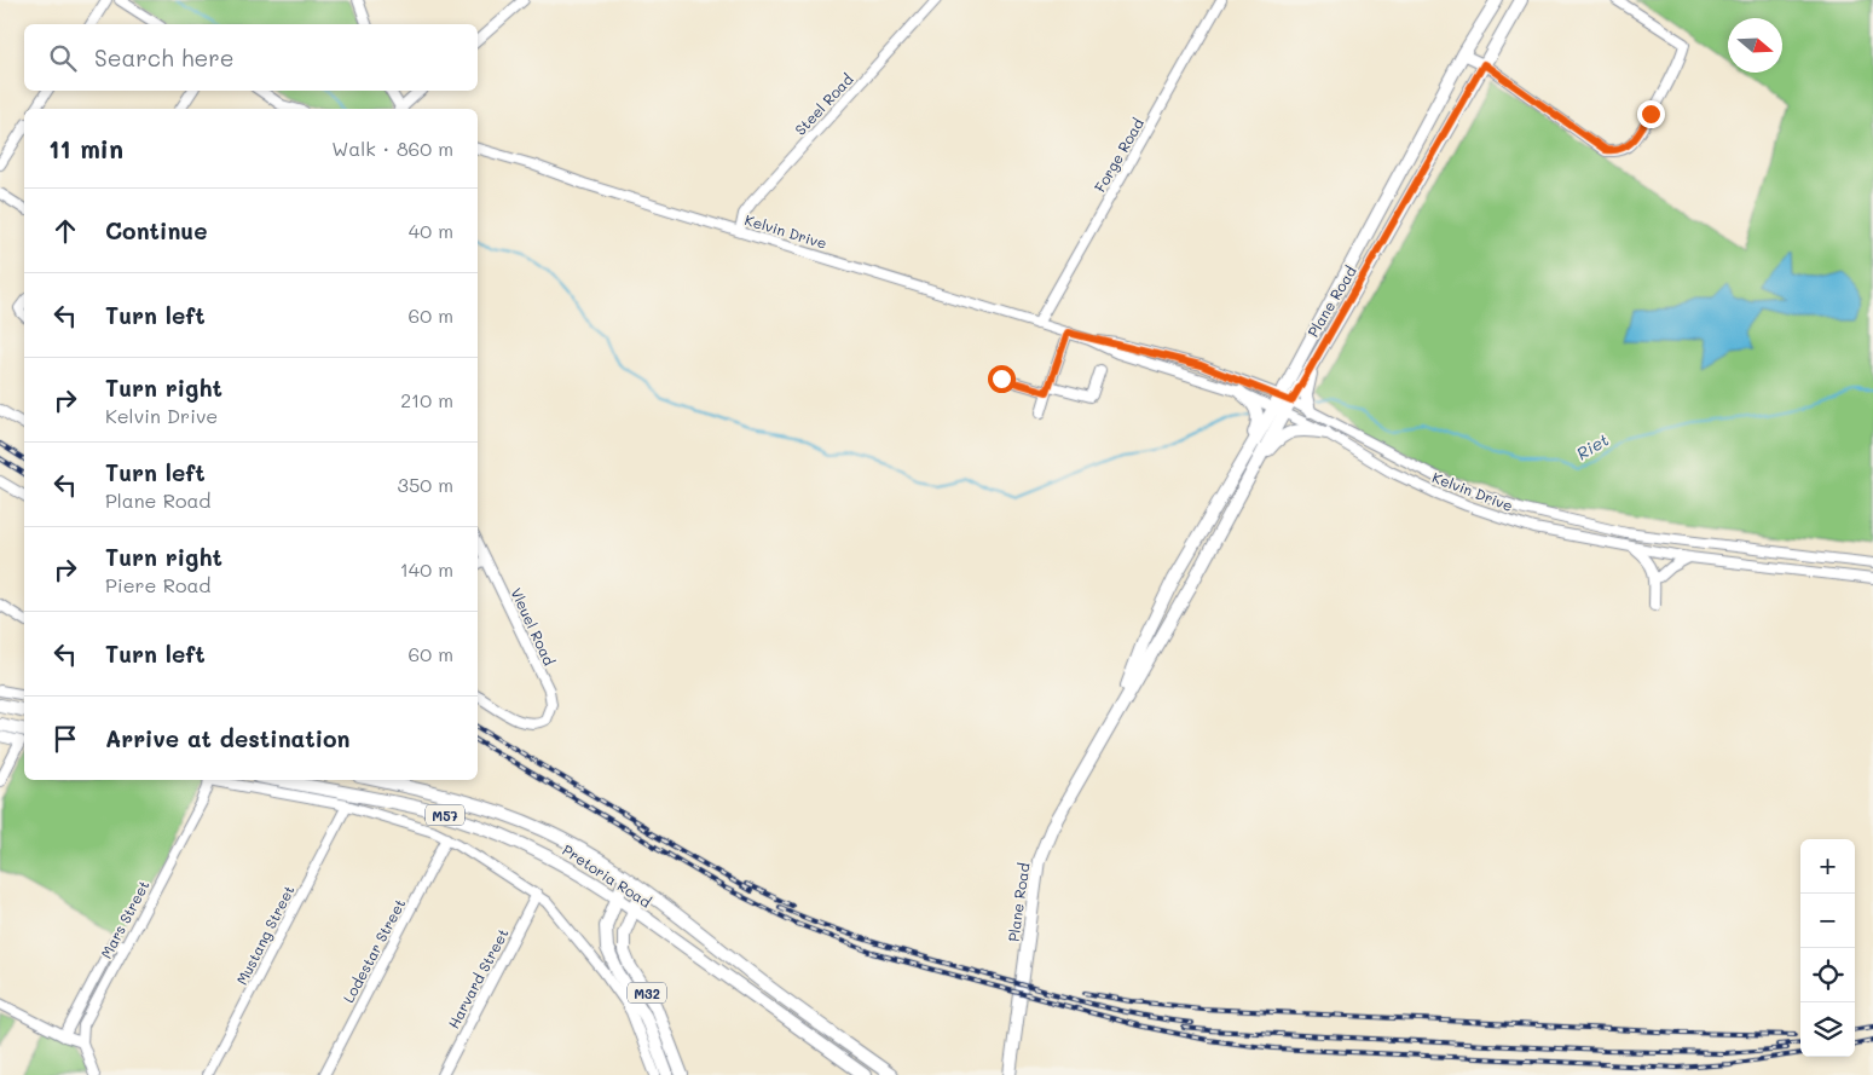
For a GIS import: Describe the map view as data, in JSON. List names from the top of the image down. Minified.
{"streets":{"main road":["Plane Road","M57","Pretoria Road","M32"],"street":["Steel Road","Forge Road","Kelvin Drive","Vleuel Road","Mars Street","Mustang Street","Lodestar Street","Harvard Street"]},"crossings":[["Steel Road","Kelvin Drive"],["Forge Road","Kelvin Drive"],["Kelvin Drive","Plane Road"],["Pretoria Road","M32"]],"water":["Riet"],"north":"right","page":{"search":"Search here","heading":["11 min","Walk · 860 m"],"list":[["Continue","40 m"],["Turn left","60 m"],["Turn right","Kelvin Drive","210 m"],["Turn left","Plane Road","350 m"],["Turn right","Piere Road","140 m"],["Turn left","60 m"],"Arrive at destination"],"map_buttons":["+","−"]}}
